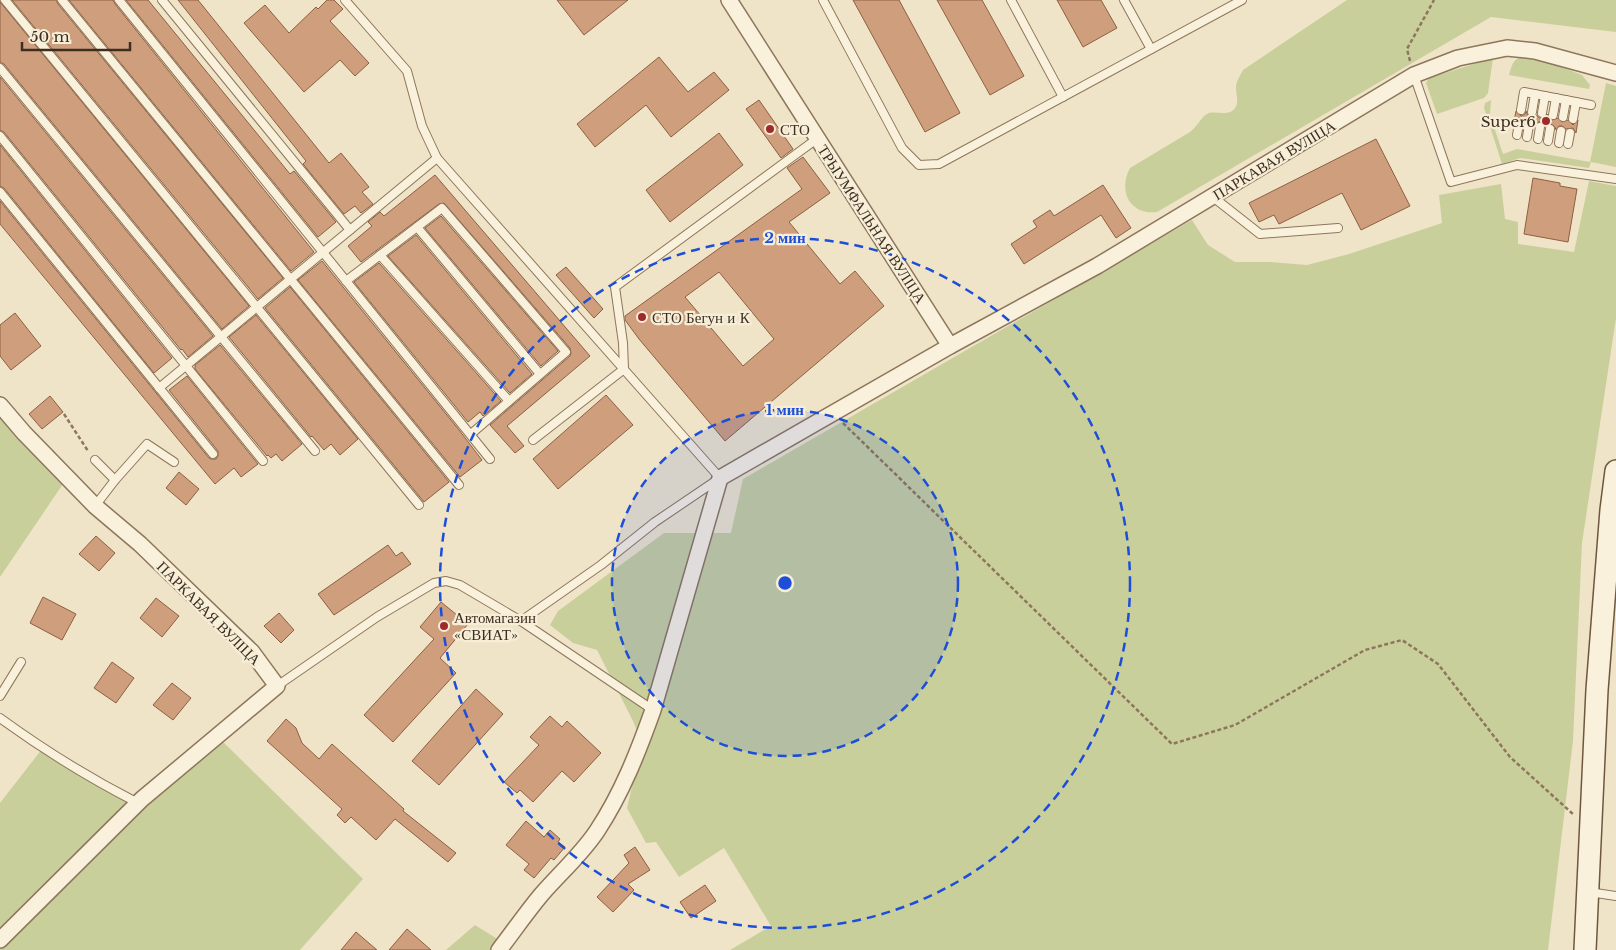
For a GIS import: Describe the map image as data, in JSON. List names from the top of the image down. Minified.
{"streets":{"street":["ПАРКАВАЯ ВУЛІЦА","ТРЫУМФАЛЬНАЯ ВУЛІЦА"]},"crossings":[["ПАРКАВАЯ ВУЛІЦА","ТРЫУМФАЛЬНАЯ ВУЛІЦА"]],"places":["Super6","СТО","СТО Бегун и К","Автомагазин «СВИАТ»"],"scale_bar":"50 m","rings":["2 мин","1 мин"]}
